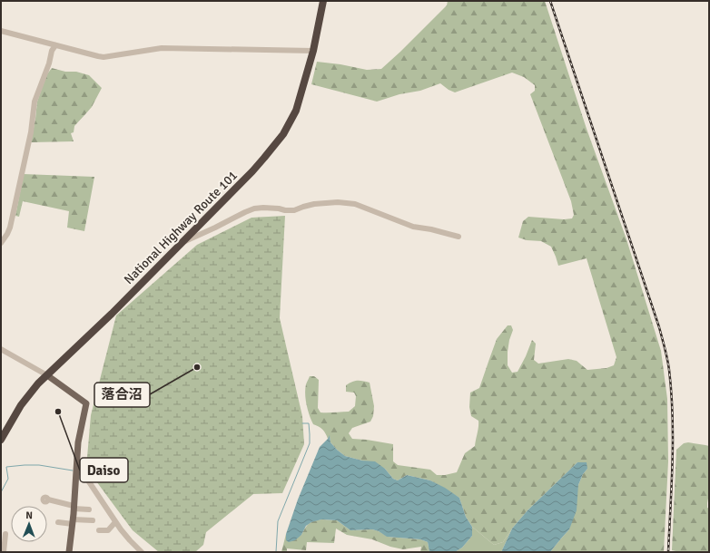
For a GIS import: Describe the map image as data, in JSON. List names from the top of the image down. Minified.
{"streets":{"highway":["National Highway Route 101"]},"places":["落合沼","Daiso"],"north":"top"}
